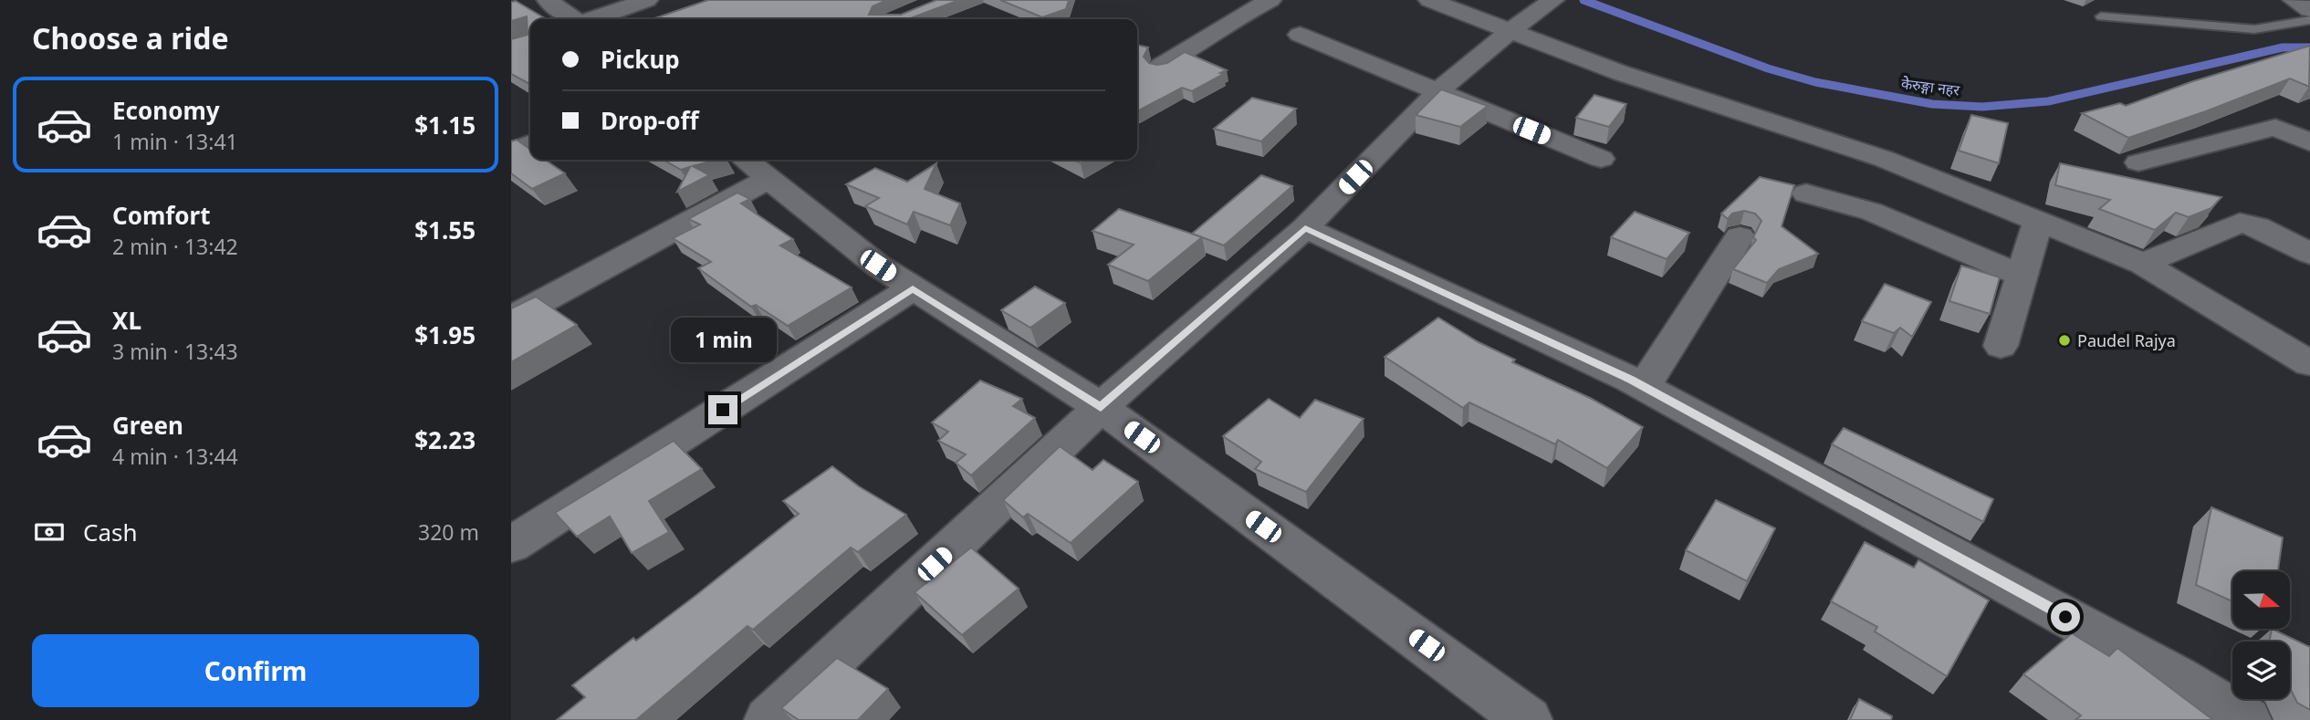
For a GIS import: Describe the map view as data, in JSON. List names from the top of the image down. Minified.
{"water":["केेरुङ्गा नहर"],"places":["Paudel Rajya"],"north":"right","page":{"heading":"Choose a ride","banner":["Pickup","Drop-off"],"list":[{"name":"Economy","note":"1 min · 13:41","value":"$1.15"},{"name":"Comfort","note":"2 min · 13:42","value":"$1.55"},{"name":"XL","note":"3 min · 13:43","value":"$1.95"},{"name":"Green","note":"4 min · 13:44","value":"$2.23"}],"bubble":"1 min","pay":["Cash","320 m"],"buttons":"Confirm"}}
